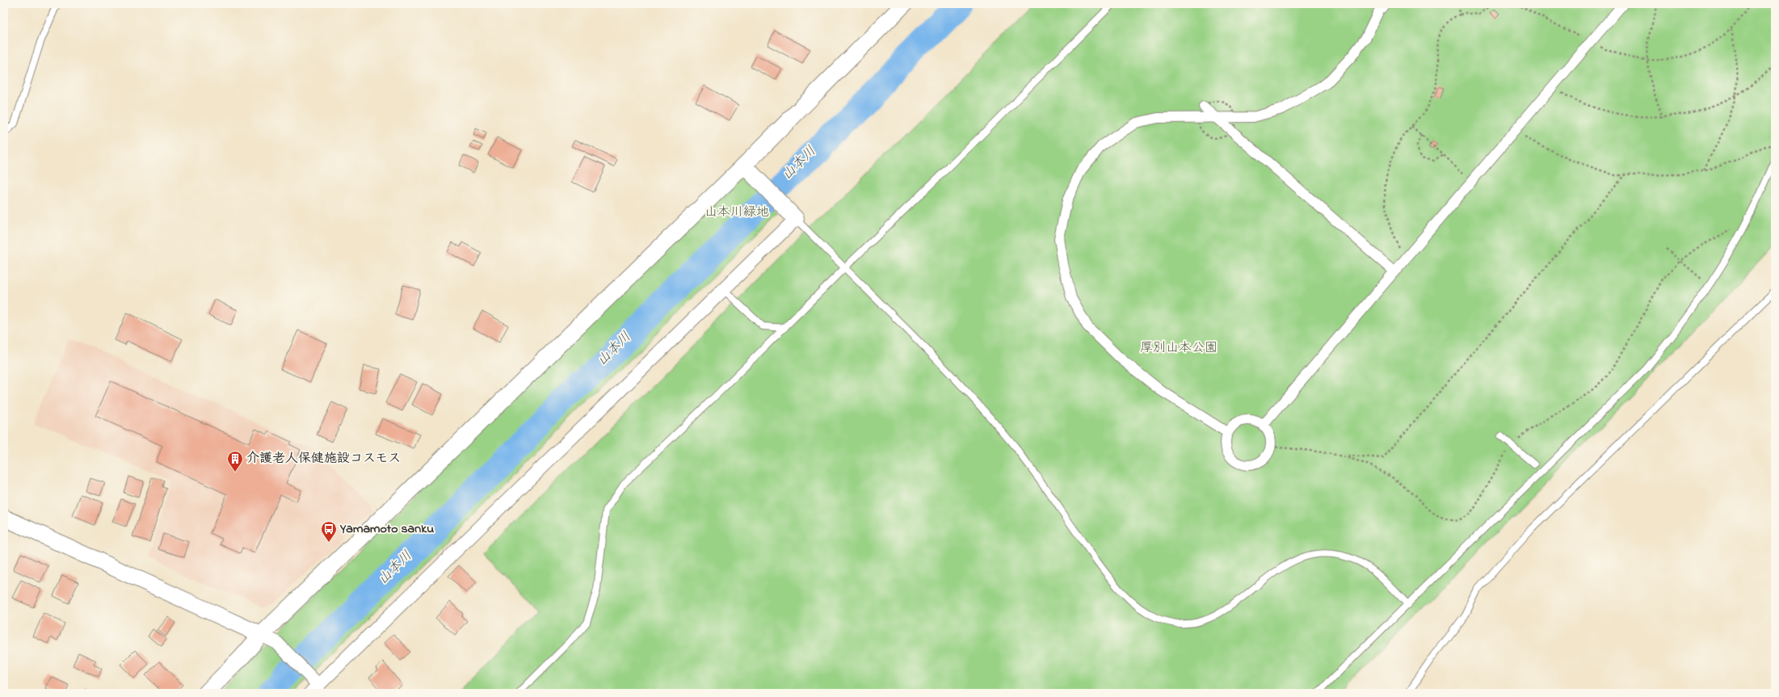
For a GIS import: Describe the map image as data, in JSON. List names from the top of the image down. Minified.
{"water":["山本川"],"parks":["山本川緑地","厚別山本公園"],"places":{"building":["介護老人保健施設コスモス"],"bus stop":["Yamamoto sanku"]}}
